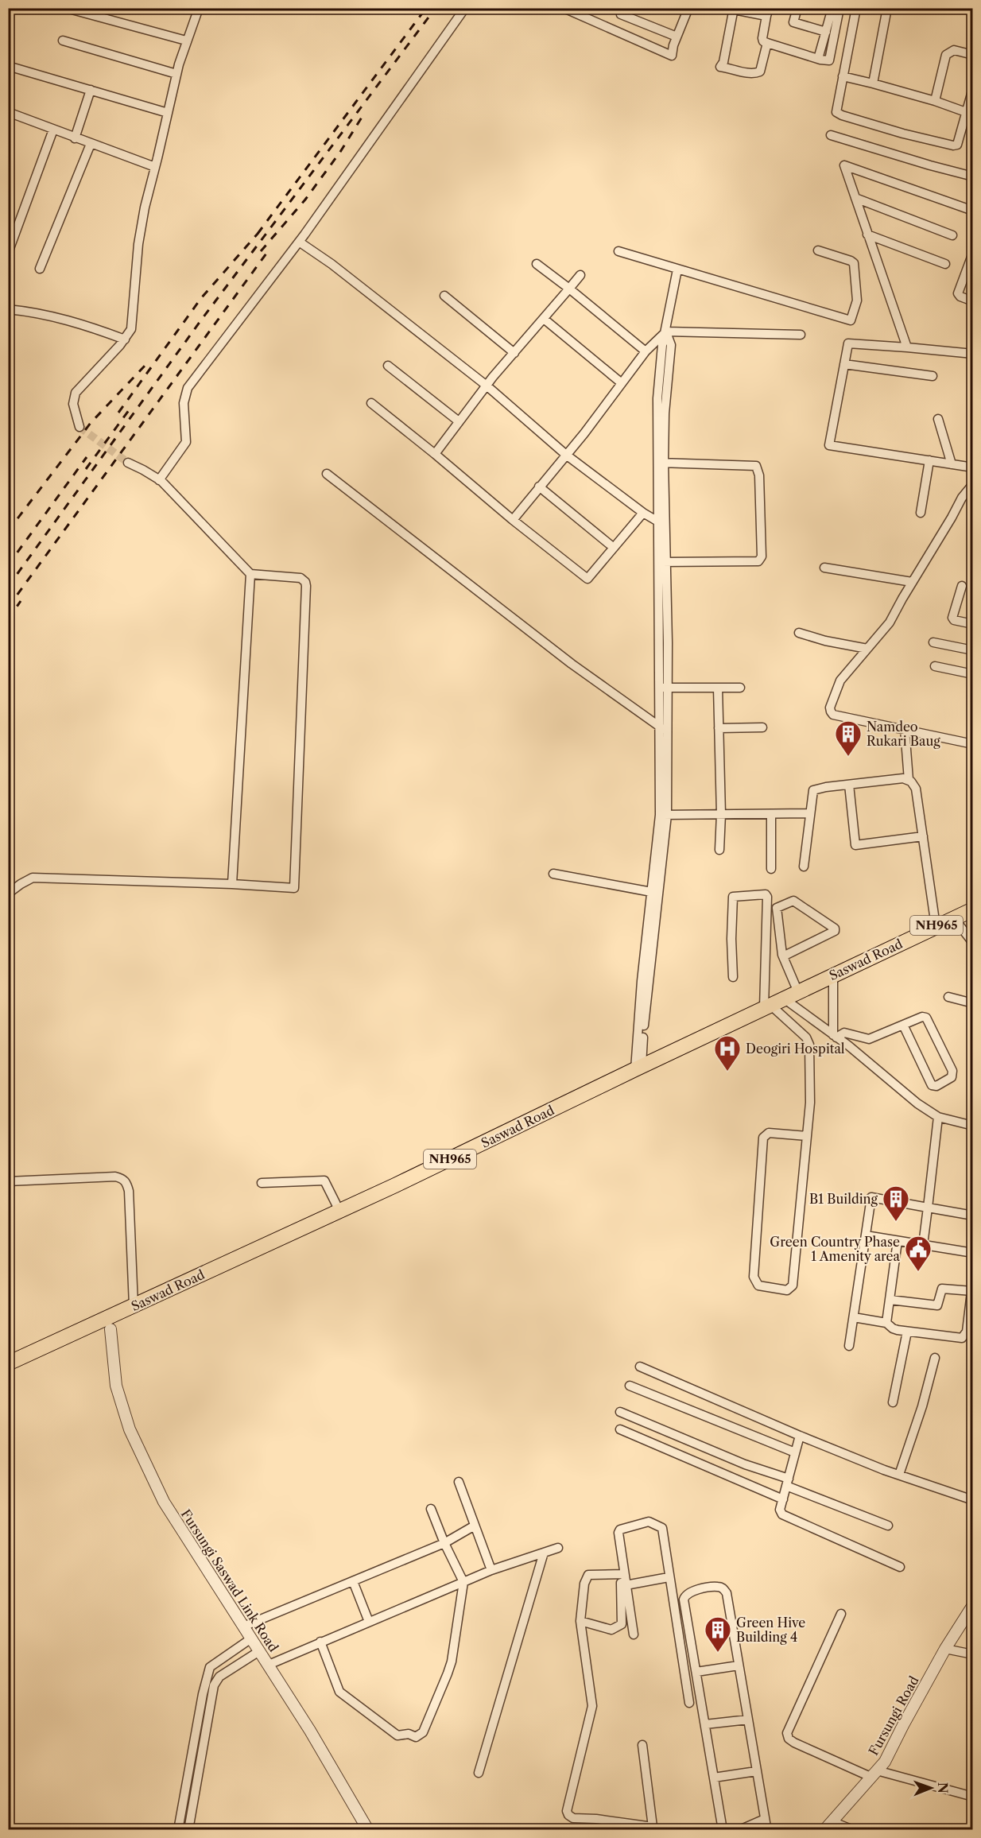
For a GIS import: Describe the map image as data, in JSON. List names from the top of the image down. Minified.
{"streets":{"highway":["NH965","Saswad Road"],"street":["Fursungi Saswad Link Road","Fursungi Road"]},"places":{"building":["Namdeo Rukari Baug","B1 Building","Green Hive Building 4"],"hospital":["Deogiri Hospital"],"public building":["Green Country Phase 1 Amenity area"]},"north":"right"}
